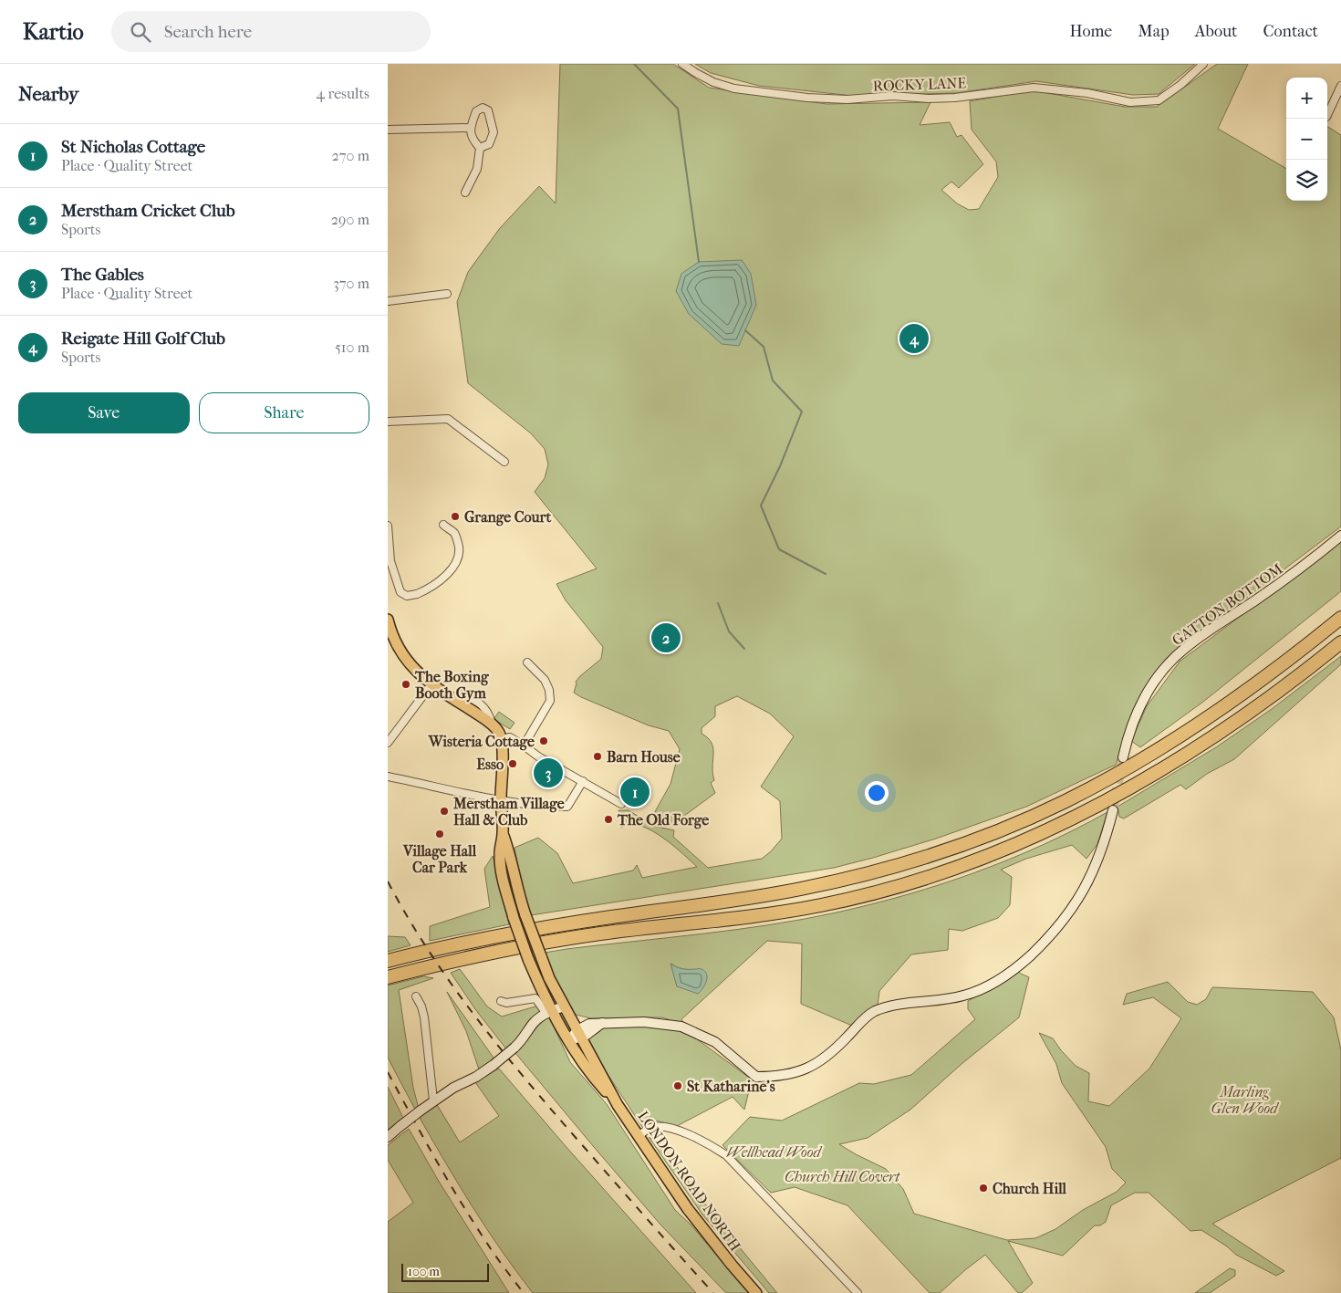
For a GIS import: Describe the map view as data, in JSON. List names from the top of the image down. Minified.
{"streets":{"main road":["LONDON ROAD NORTH"],"street":["ROCKY LANE","GATTON BOTTOM"]},"parks":["Marling Glen Wood","Wellhead Wood","Church Hill Covert"],"places":["Grange Court","The Boxing Booth Gym","Wisteria Cottage","Barn House","Esso","Merstham Village Hall & Club","The Old Forge","Village Hall Car Park","St Katharine's","Church Hill"],"scale_bar":"100 m","page":{"header":"Kartio","search":"Search here","nav":["Home","Map","About","Contact"],"heading":["Nearby","4 results"],"map_buttons":["+","−"],"list":[{"mark":"1","name":"St Nicholas Cottage","note":"Place · Quality Street","value":"270 m"},{"mark":"2","name":"Merstham Cricket Club","note":"Sports","value":"290 m"},{"mark":"3","name":"The Gables","note":"Place · Quality Street","value":"370 m"},{"mark":"4","name":"Reigate Hill Golf Club","note":"Sports","value":"510 m"}],"pins":["4","2","3","1"],"buttons":["Save","Share"],"scale":"100 m"}}
